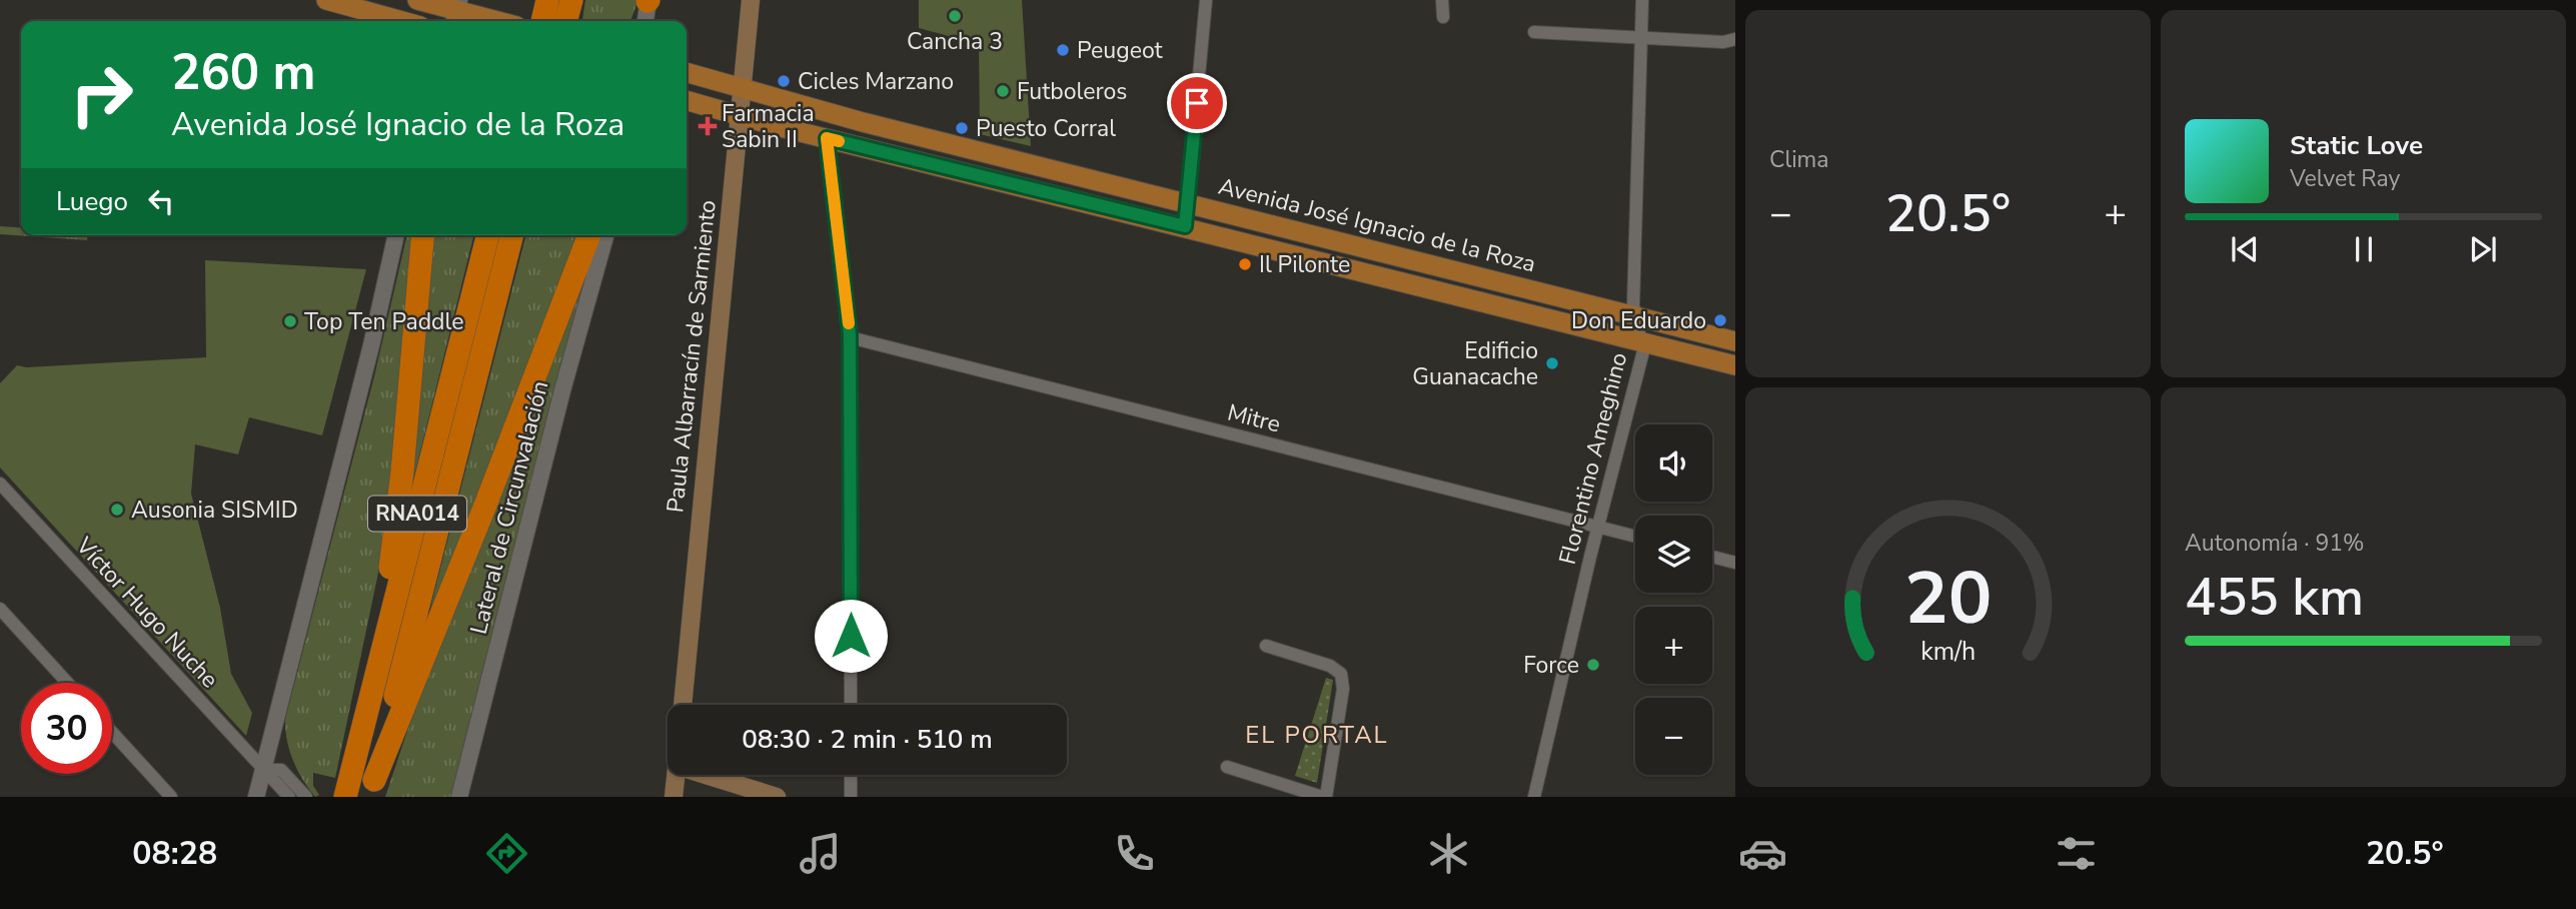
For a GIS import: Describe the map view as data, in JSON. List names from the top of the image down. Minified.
{"streets":{"highway":["RNA014"],"main road":["Avenida José Ignacio de la Roza","Paula Albarracín de Sarmiento"],"street":["Mitre","Florentino Ameghino","Lateral de Circunvalación","Víctor Hugo Nuche"]},"crossings":[["Avenida José Ignacio de la Roza","Paula Albarracín de Sarmiento"],["Avenida José Ignacio de la Roza","Florentino Ameghino"],["Mitre","Florentino Ameghino"]],"districts":["EL PORTAL"],"places":{"other":["Cancha 3","Peugeot","Cicles Marzano","Futboleros","Puesto Corral","Il Pilonte","Don Eduardo","Top Ten Paddle","Edificio Guanacache","Ausonia SISMID","Force"],"health":["Farmacia Sabin II"]},"page":{"tile":["Clima",["Autonomía · 91%","455 km"]],"turn":["260 m","Avenida José Ignacio de la Roza"],"song":["Static Love","Velvet Ray"],"then":"Luego","heat":["−","20.5°","+"],"map_buttons":["+","−"],"limit":"30","trip":"08:30 · 2 min · 510 m","tabs":["08:28","20.5°"],"gauge":["20","km/h"]}}
